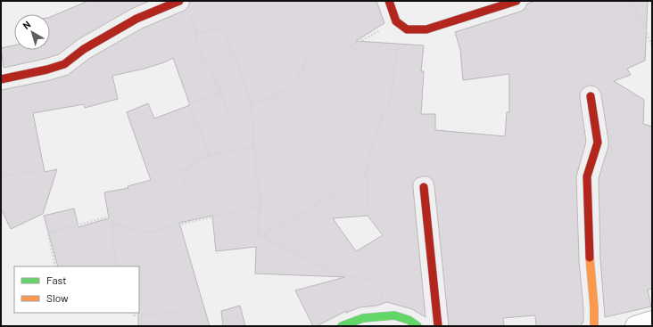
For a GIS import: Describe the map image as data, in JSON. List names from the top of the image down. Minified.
{"legend":["Fast","Slow"],"north":"top left"}
